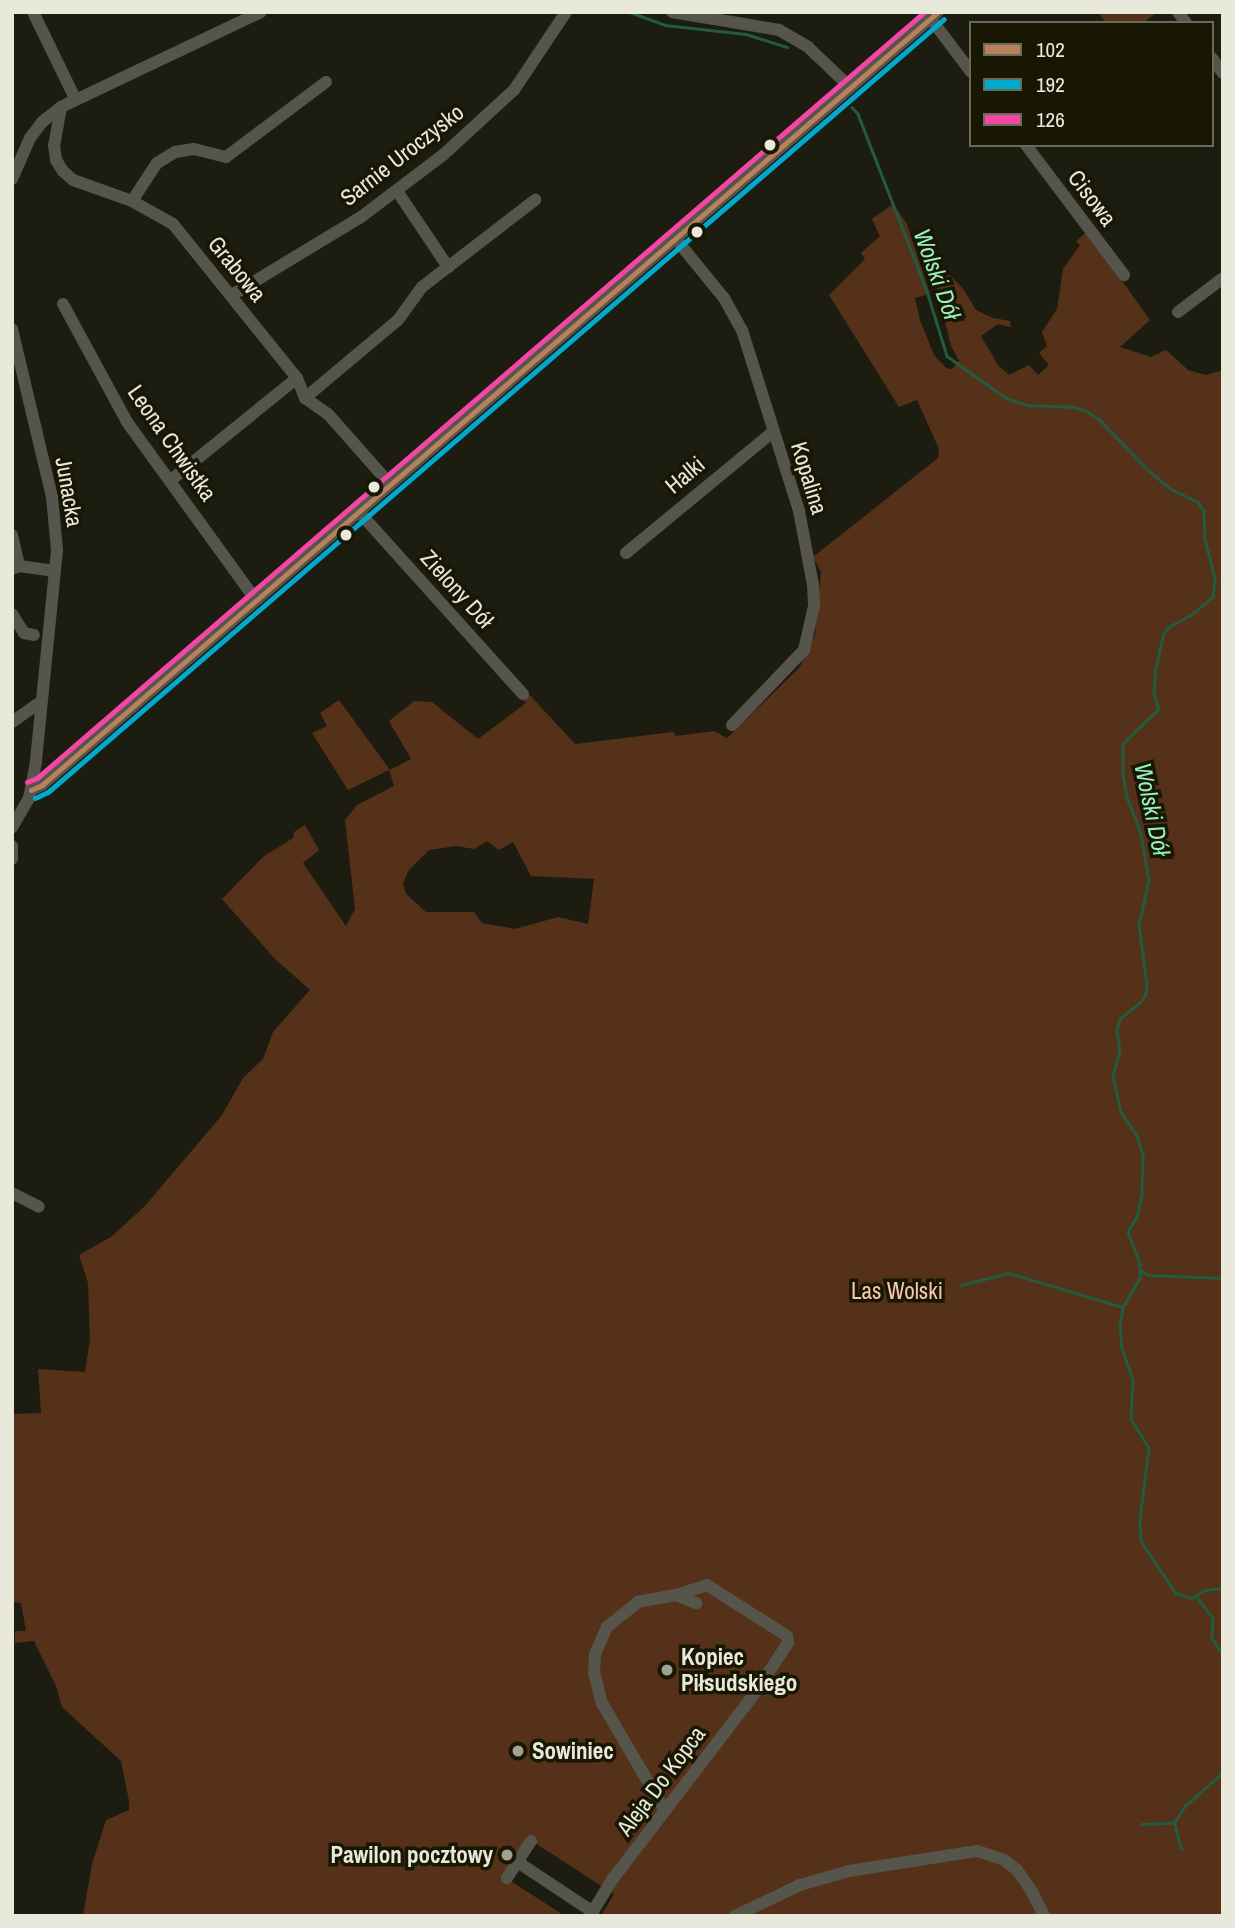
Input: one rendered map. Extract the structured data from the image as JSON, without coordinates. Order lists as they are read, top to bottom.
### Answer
{
  "streets": {
    "street": [
      "Sarnie Uroczysko",
      "Cisowa",
      "Grabowa",
      "Leona Chwistka",
      "Halki",
      "Kopalina",
      "Junacka",
      "Zielony Dół",
      "Aleja Do Kopca"
    ]
  },
  "crossings": [
    ["Sarnie Uroczysko", "Grabowa"],
    ["Halki", "Kopalina"]
  ],
  "water": ["Wolski Dół"],
  "parks": ["Las Wolski"],
  "places": ["Kopiec Piłsudskiego", "Sowiniec", "Pawilon pocztowy"],
  "lines": ["transit line 102", "transit line 126", "transit line 192"],
  "legend": ["102", "192", "126"]
}
